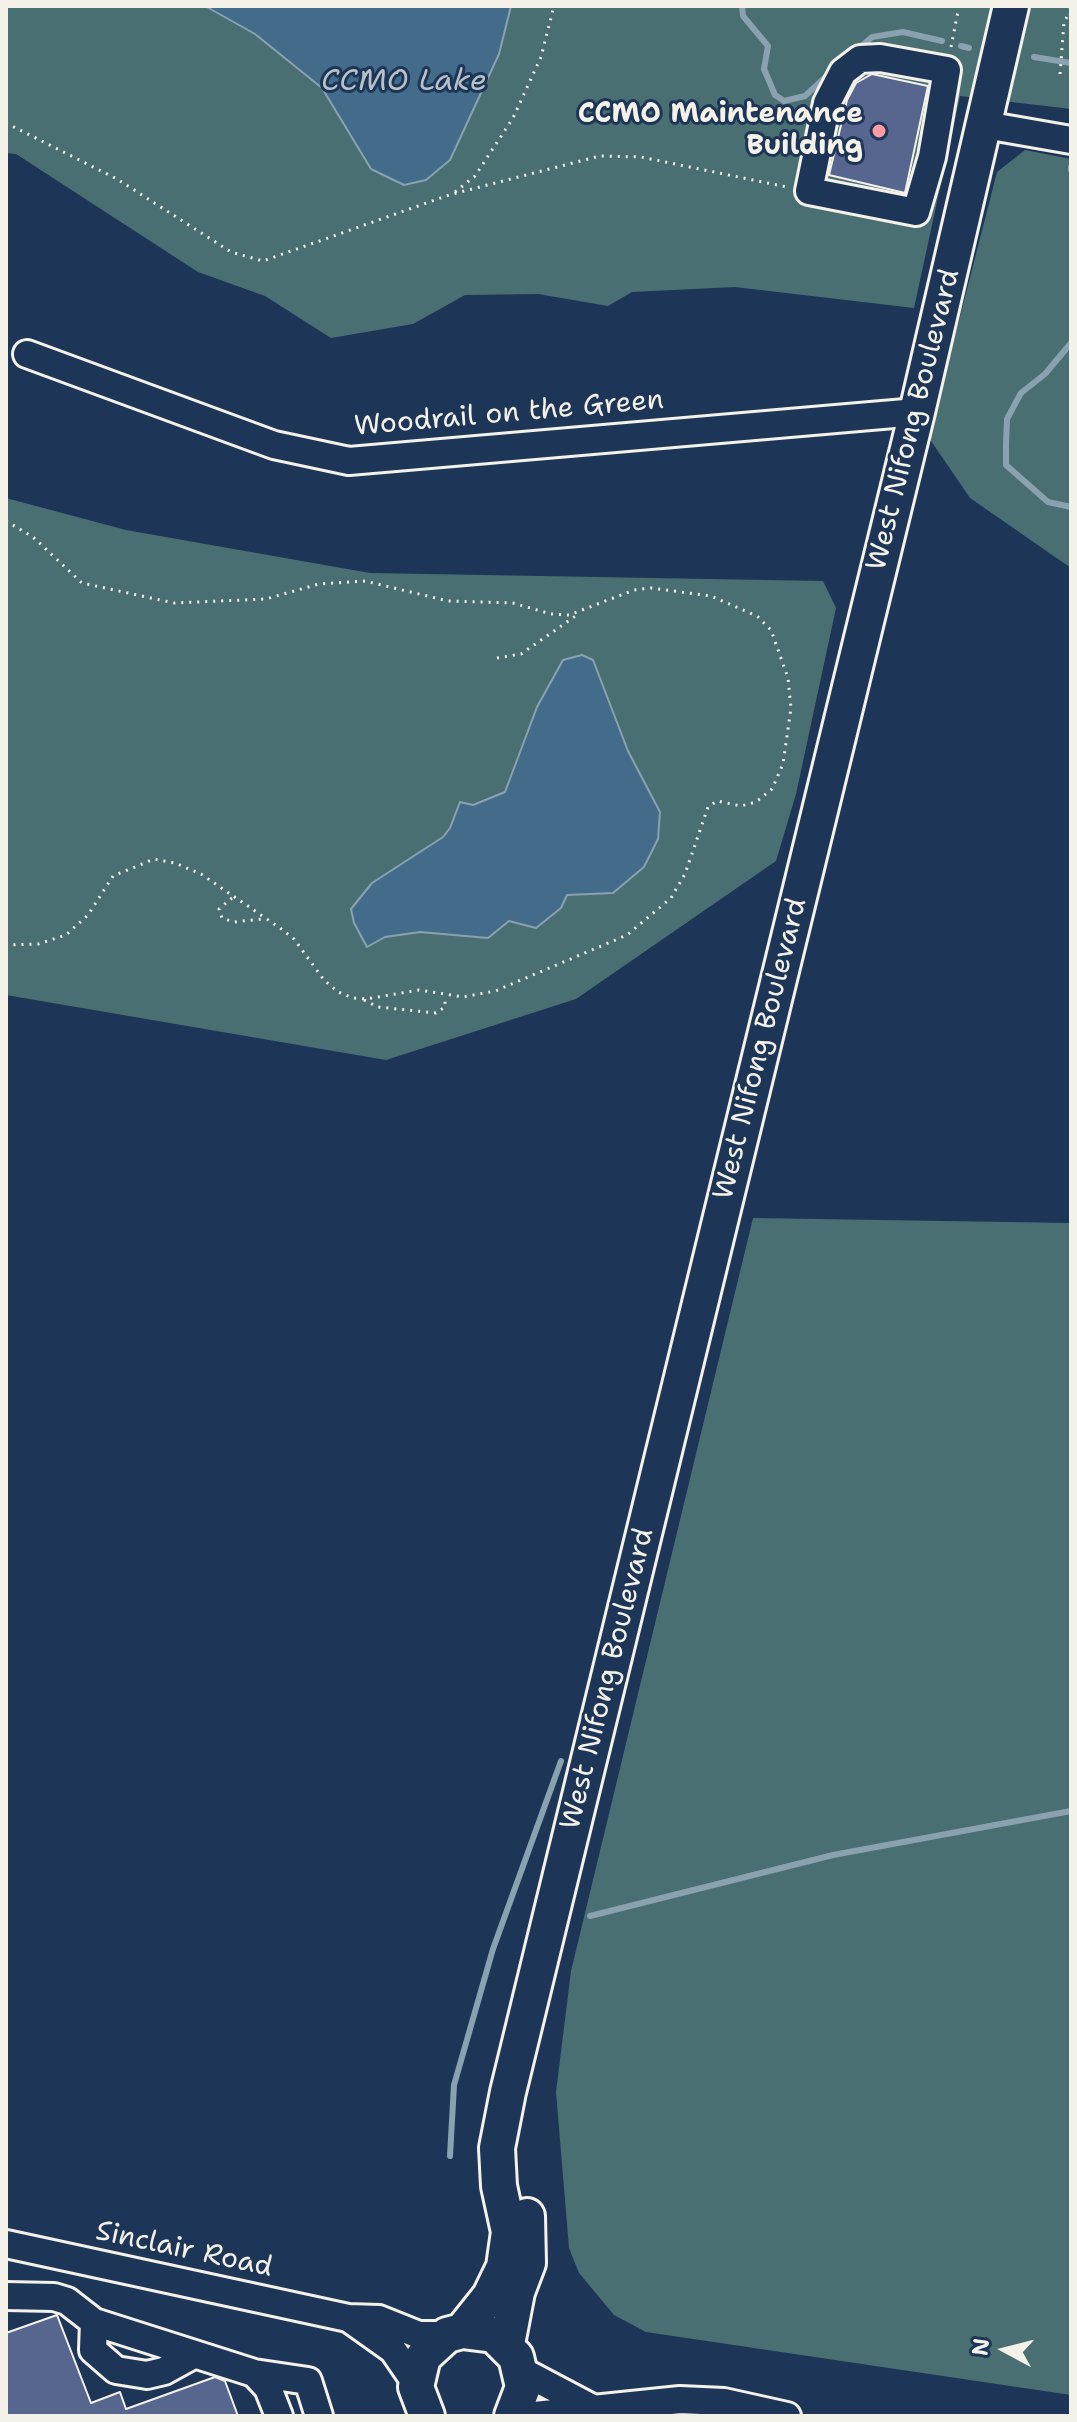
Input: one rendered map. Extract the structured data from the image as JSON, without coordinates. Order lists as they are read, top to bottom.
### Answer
{
  "streets": {
    "main road": ["West Nifong Boulevard"],
    "street": ["Woodrail on the Green", "Sinclair Road"]
  },
  "crossings": [
    ["Woodrail on the Green", "West Nifong Boulevard"],
    ["West Nifong Boulevard", "Sinclair Road"]
  ],
  "water": ["CCMO Lake"],
  "places": ["CCMO Maintenance Building"],
  "north": "left"
}
